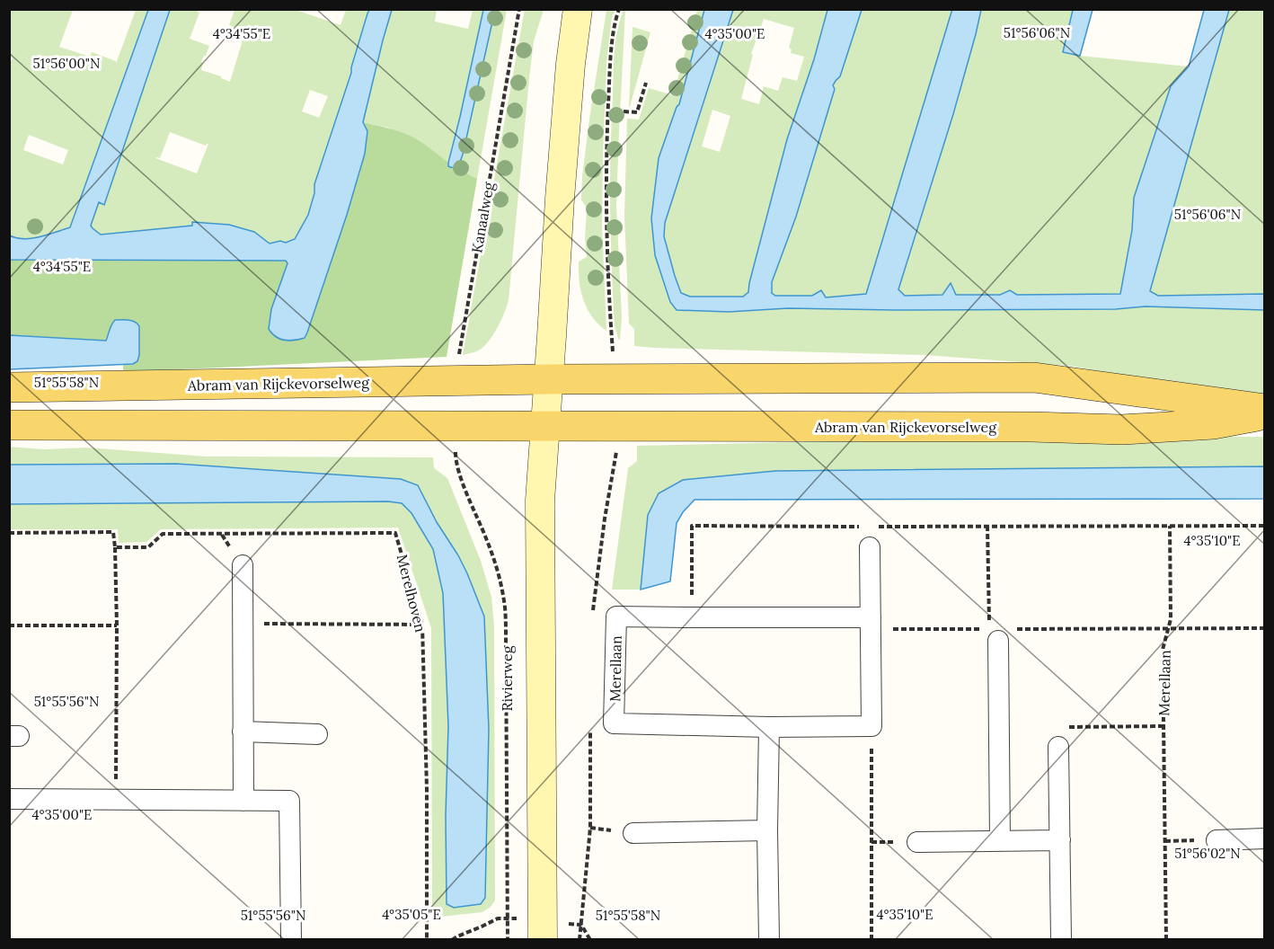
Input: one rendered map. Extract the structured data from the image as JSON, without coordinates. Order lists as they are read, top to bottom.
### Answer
{
  "streets": {
    "main road": ["Abram van Rijckevorselweg"],
    "street": ["Merellaan"],
    "path": ["Kanaalweg", "Merelhoven", "Rivierweg"]
  },
  "crossings": [
    ["Kanaalweg", "Abram van Rijckevorselweg"],
    ["Abram van Rijckevorselweg", "Rivierweg"]
  ],
  "coordinates": [
    "51°56'06\"N",
    "4°35'00\"E",
    "4°34'55\"E",
    "51°56'00\"N",
    "51°55'58\"N",
    "4°35'10\"E",
    "51°55'56\"N",
    "51°56'02\"N",
    "4°35'05\"E"
  ]
}
